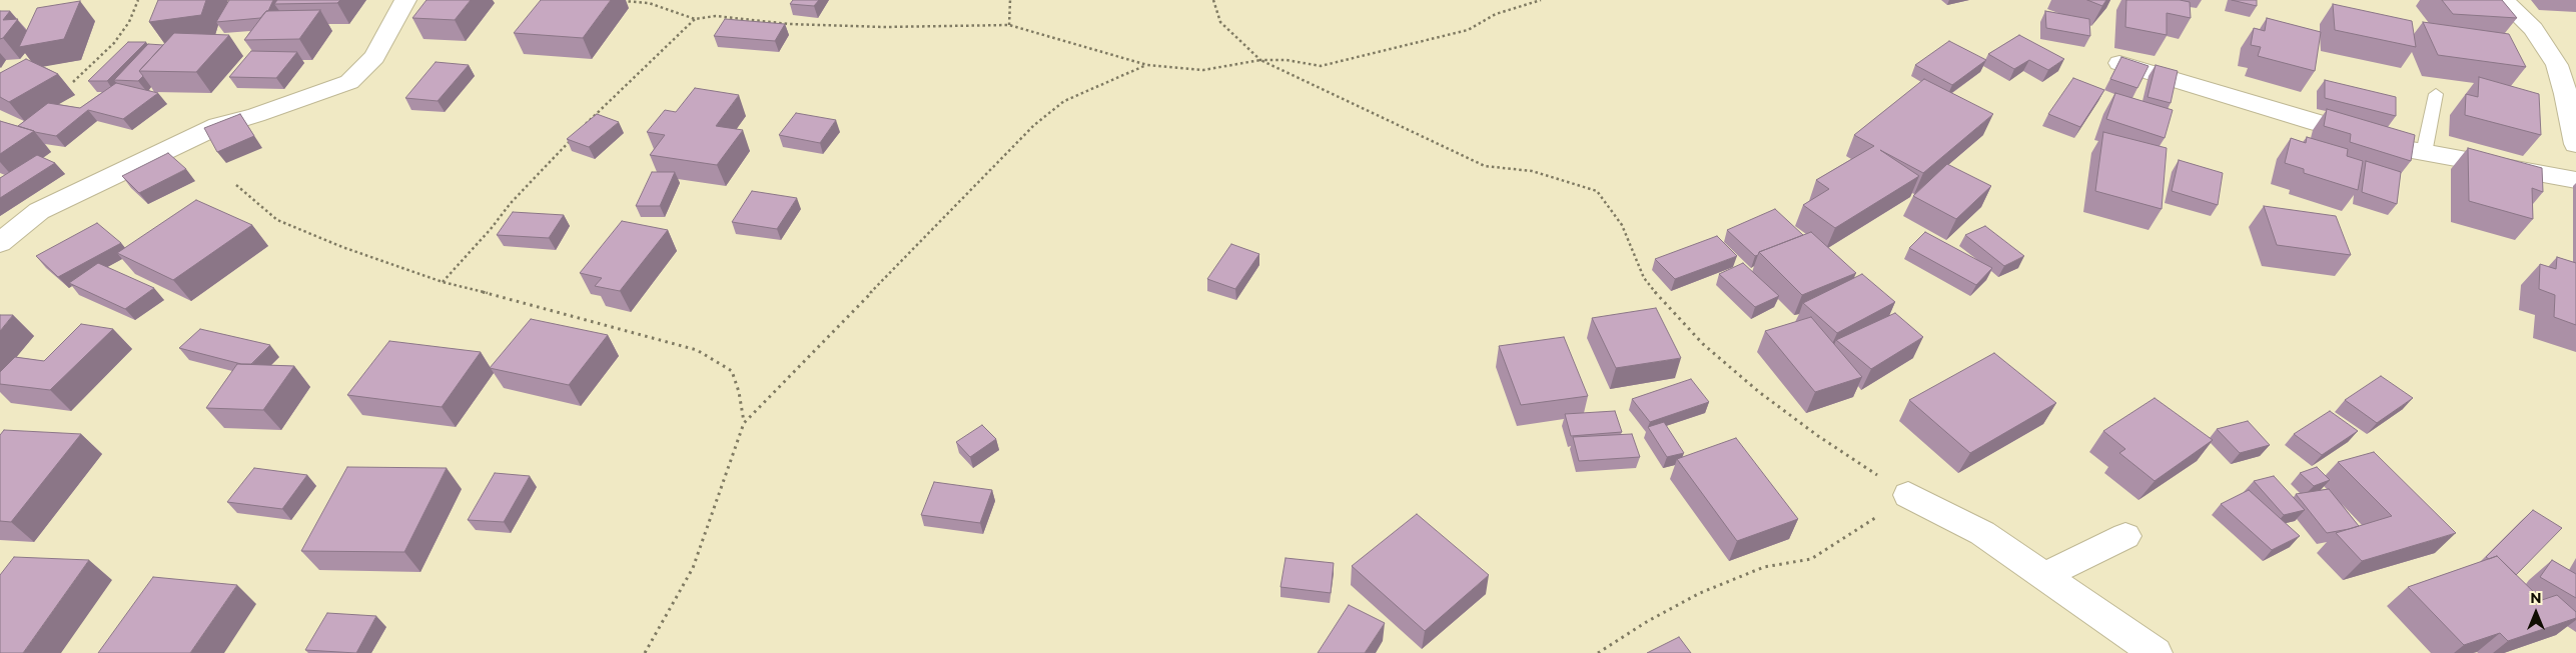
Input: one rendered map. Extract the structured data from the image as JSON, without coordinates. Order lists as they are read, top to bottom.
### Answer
{
  "north": "top"
}
